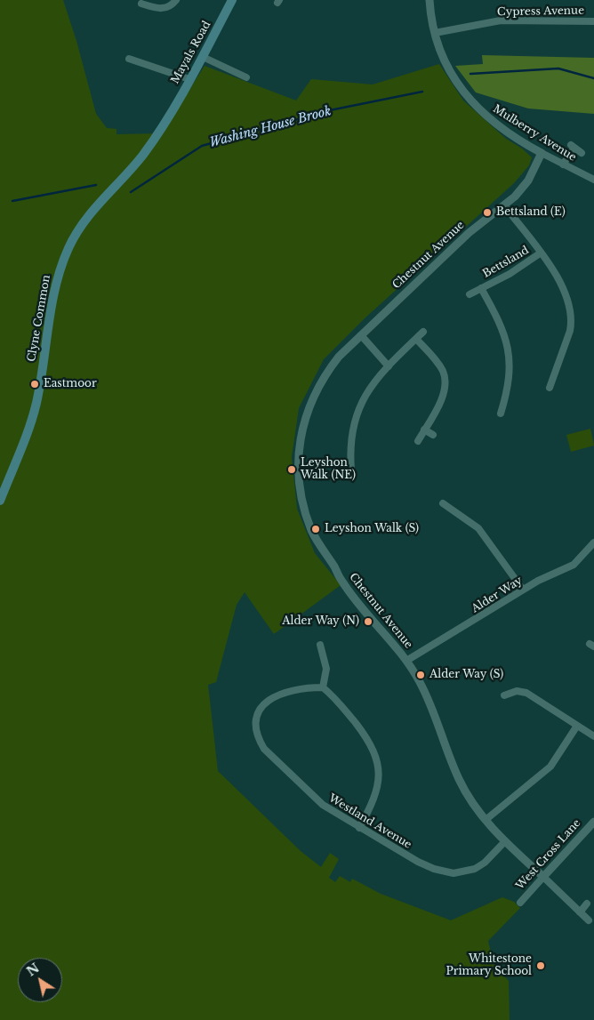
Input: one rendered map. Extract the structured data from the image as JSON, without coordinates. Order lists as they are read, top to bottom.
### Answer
{
  "streets": {
    "main road": ["Mayals Road", "Clyne Common"],
    "street": [
      "Cypress Avenue",
      "Mulberry Avenue",
      "Chestnut Avenue",
      "Bettsland",
      "Alder Way",
      "Westland Avenue",
      "West Cross Lane"
    ]
  },
  "crossings": [
    ["Cypress Avenue", "Mulberry Avenue"],
    ["Mayals Road", "Clyne Common"],
    ["Mulberry Avenue", "Chestnut Avenue"],
    ["Chestnut Avenue", "Alder Way"],
    ["Chestnut Avenue", "Westland Avenue"],
    ["Chestnut Avenue", "West Cross Lane"]
  ],
  "water": ["Washing House Brook"],
  "places": [
    "Bettsland (E)",
    "Eastmoor",
    "Leyshon Walk (NE)",
    "Leyshon Walk (S)",
    "Alder Way (N)",
    "Alder Way (S)",
    "Whitestone Primary School"
  ],
  "north": "top left"
}
